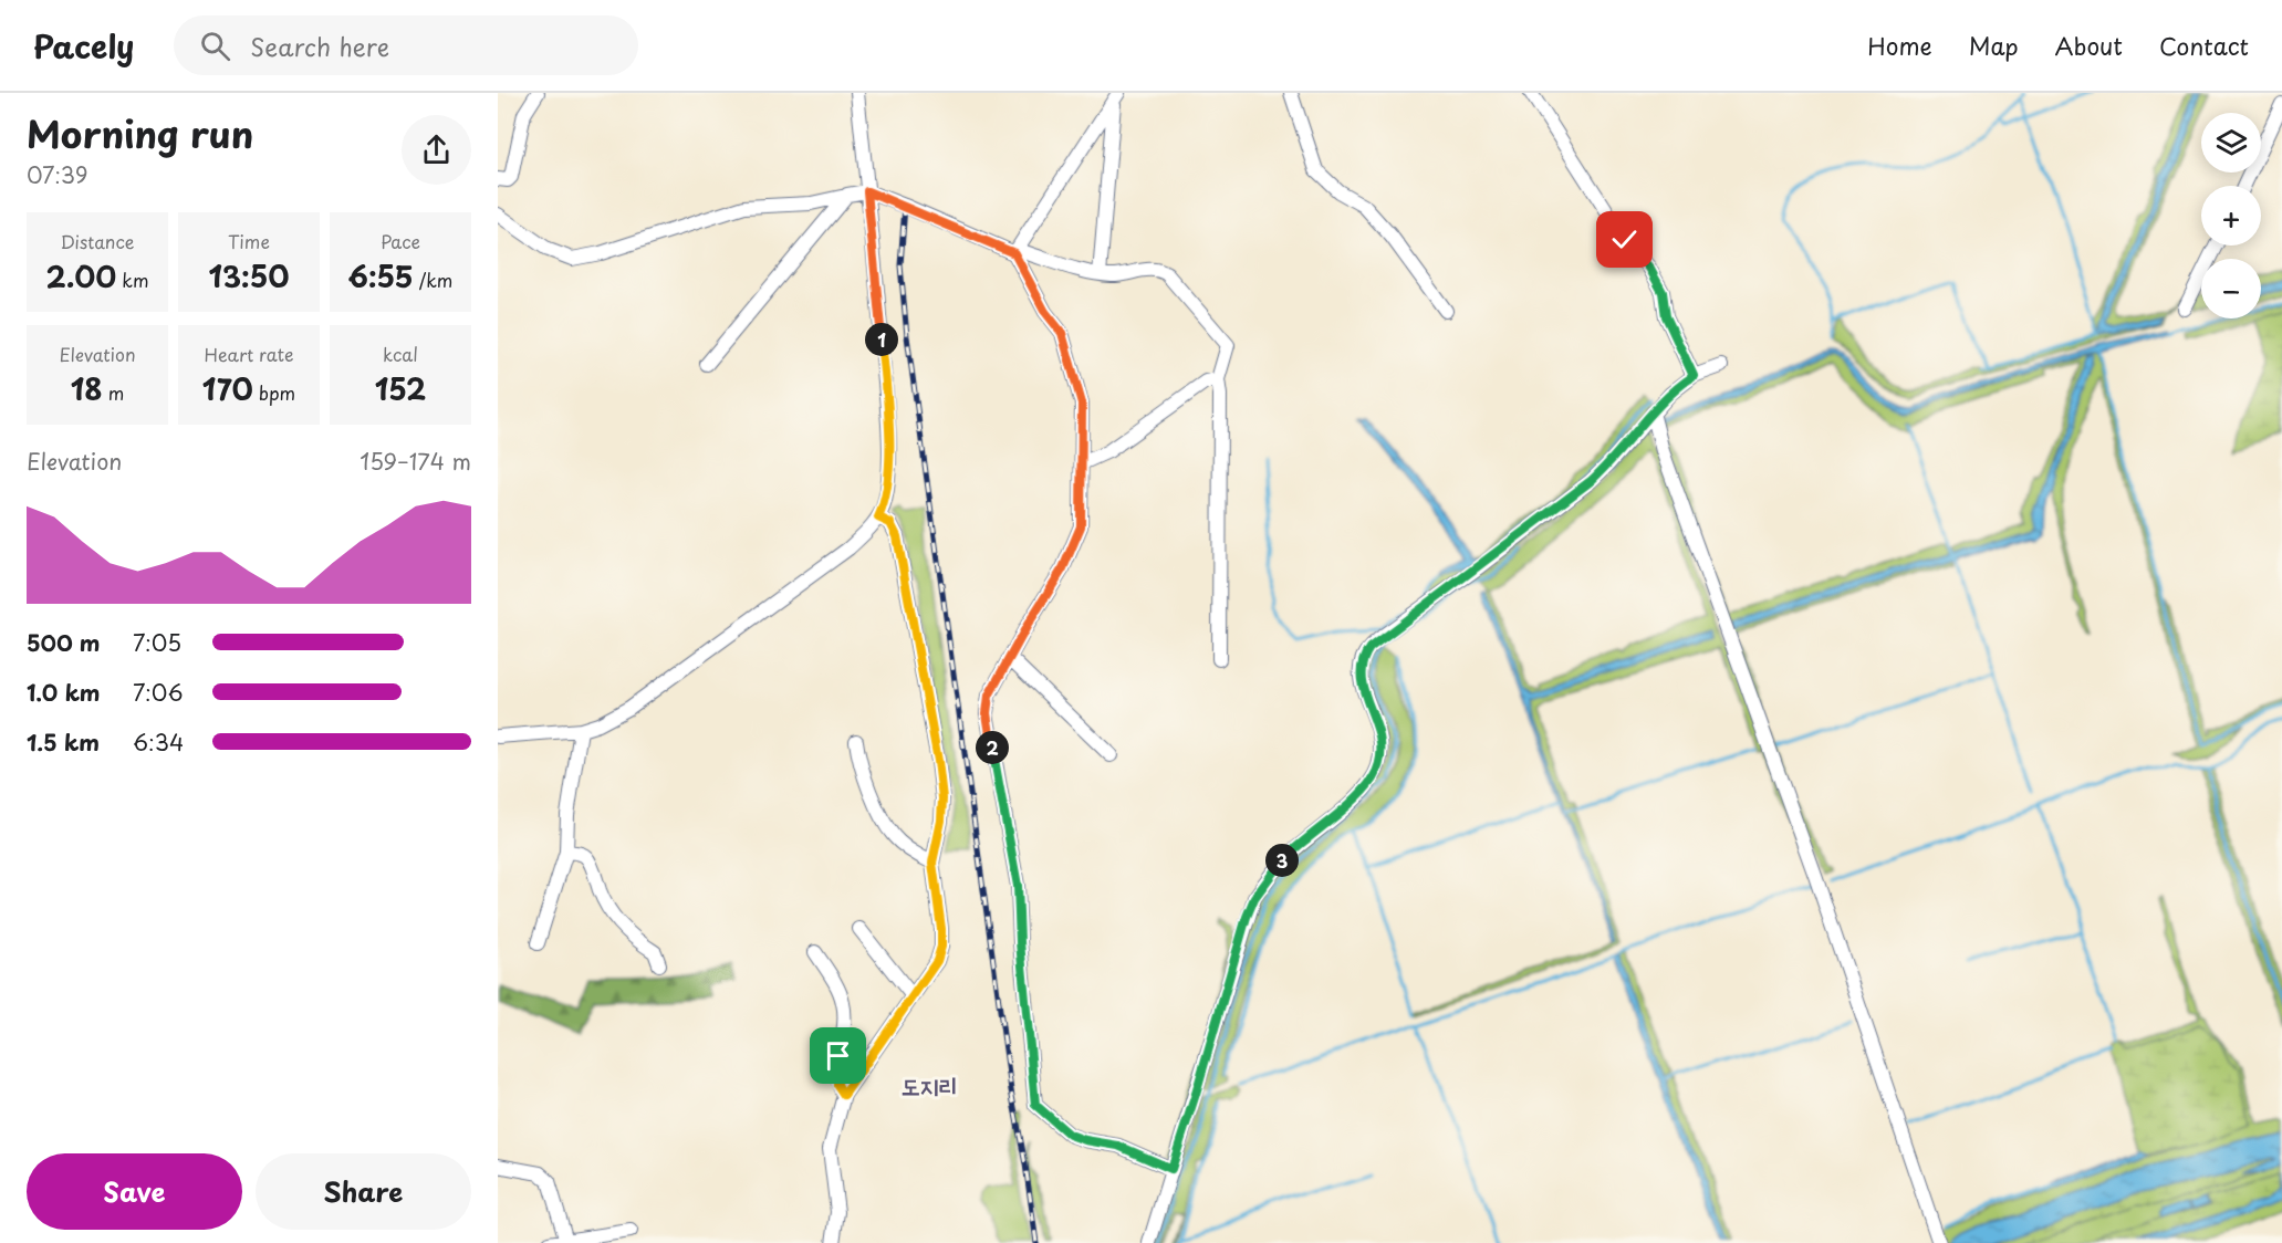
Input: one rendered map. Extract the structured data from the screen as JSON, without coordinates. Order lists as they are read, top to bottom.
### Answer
{
  "districts": ["도지리"],
  "page": {
    "header": "Pacely",
    "search": "Search here",
    "nav": [
      "Home",
      "Map",
      "About",
      "Contact"
    ],
    "heading": ["Morning run", "07:39"],
    "map_buttons": ["+", "−"],
    "stats": [
      ["Distance", "2.00 km"],
      ["Time", "13:50"],
      ["Pace", "6:55 /km"],
      ["Elevation", "18 m"],
      ["Heart rate", "170 bpm"],
      ["kcal", "152"]
    ],
    "pins": ["1", "2", "3"],
    "chart": ["Elevation", "159–174 m"],
    "list": [
      {
        "name": "500 m",
        "note": "7:05"
      },
      {
        "name": "1.0 km",
        "note": "7:06"
      },
      {
        "name": "1.5 km",
        "note": "6:34"
      }
    ],
    "buttons": ["Save", "Share"]
  }
}
